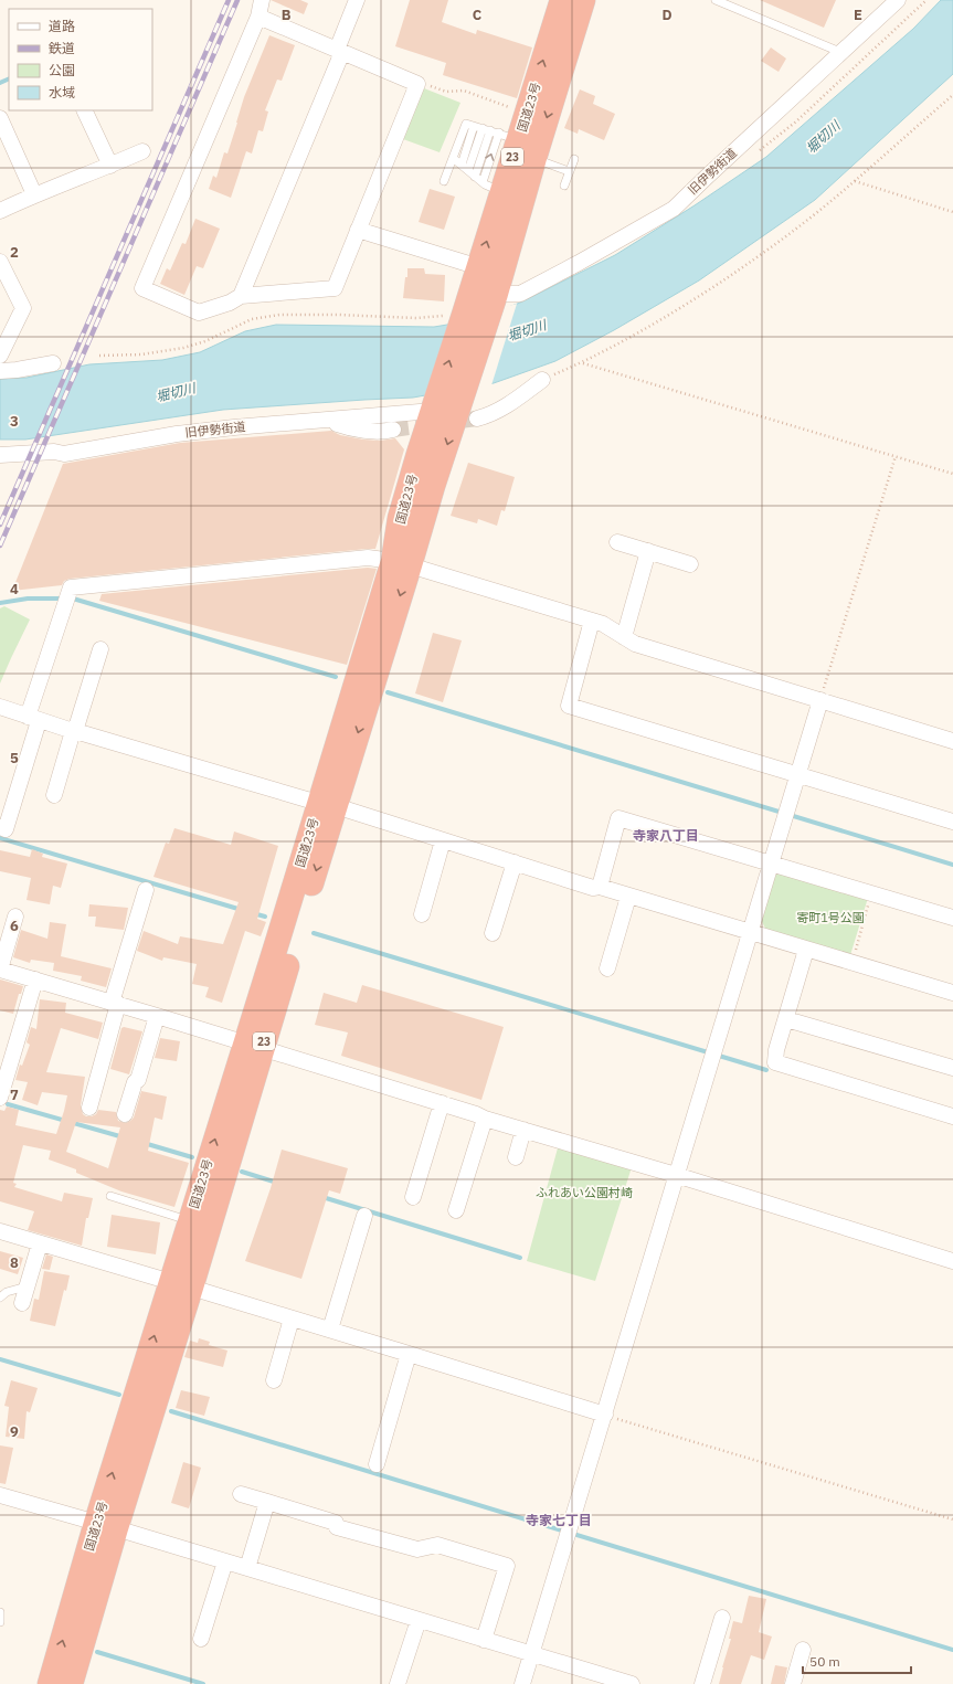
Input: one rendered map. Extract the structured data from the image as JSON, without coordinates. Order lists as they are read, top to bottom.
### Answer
{
  "streets": {
    "highway": ["国道23号", "23"],
    "street": ["旧伊勢街道"]
  },
  "crossings": [
    ["国道23号", "旧伊勢街道"]
  ],
  "districts": ["寺家八丁目", "寺家七丁目"],
  "water": ["堀切川"],
  "parks": ["寄町1号公園", "ふれあい公園村崎"],
  "legend": [
    "道路",
    "鉄道",
    "公園",
    "水域"
  ],
  "scale_bar": "50 m",
  "grid": {
    "columns": [
      "B",
      "C",
      "D",
      "E"
    ],
    "rows": [
      "2",
      "3",
      "4",
      "5",
      "6",
      "7",
      "8",
      "9"
    ]
  }
}
